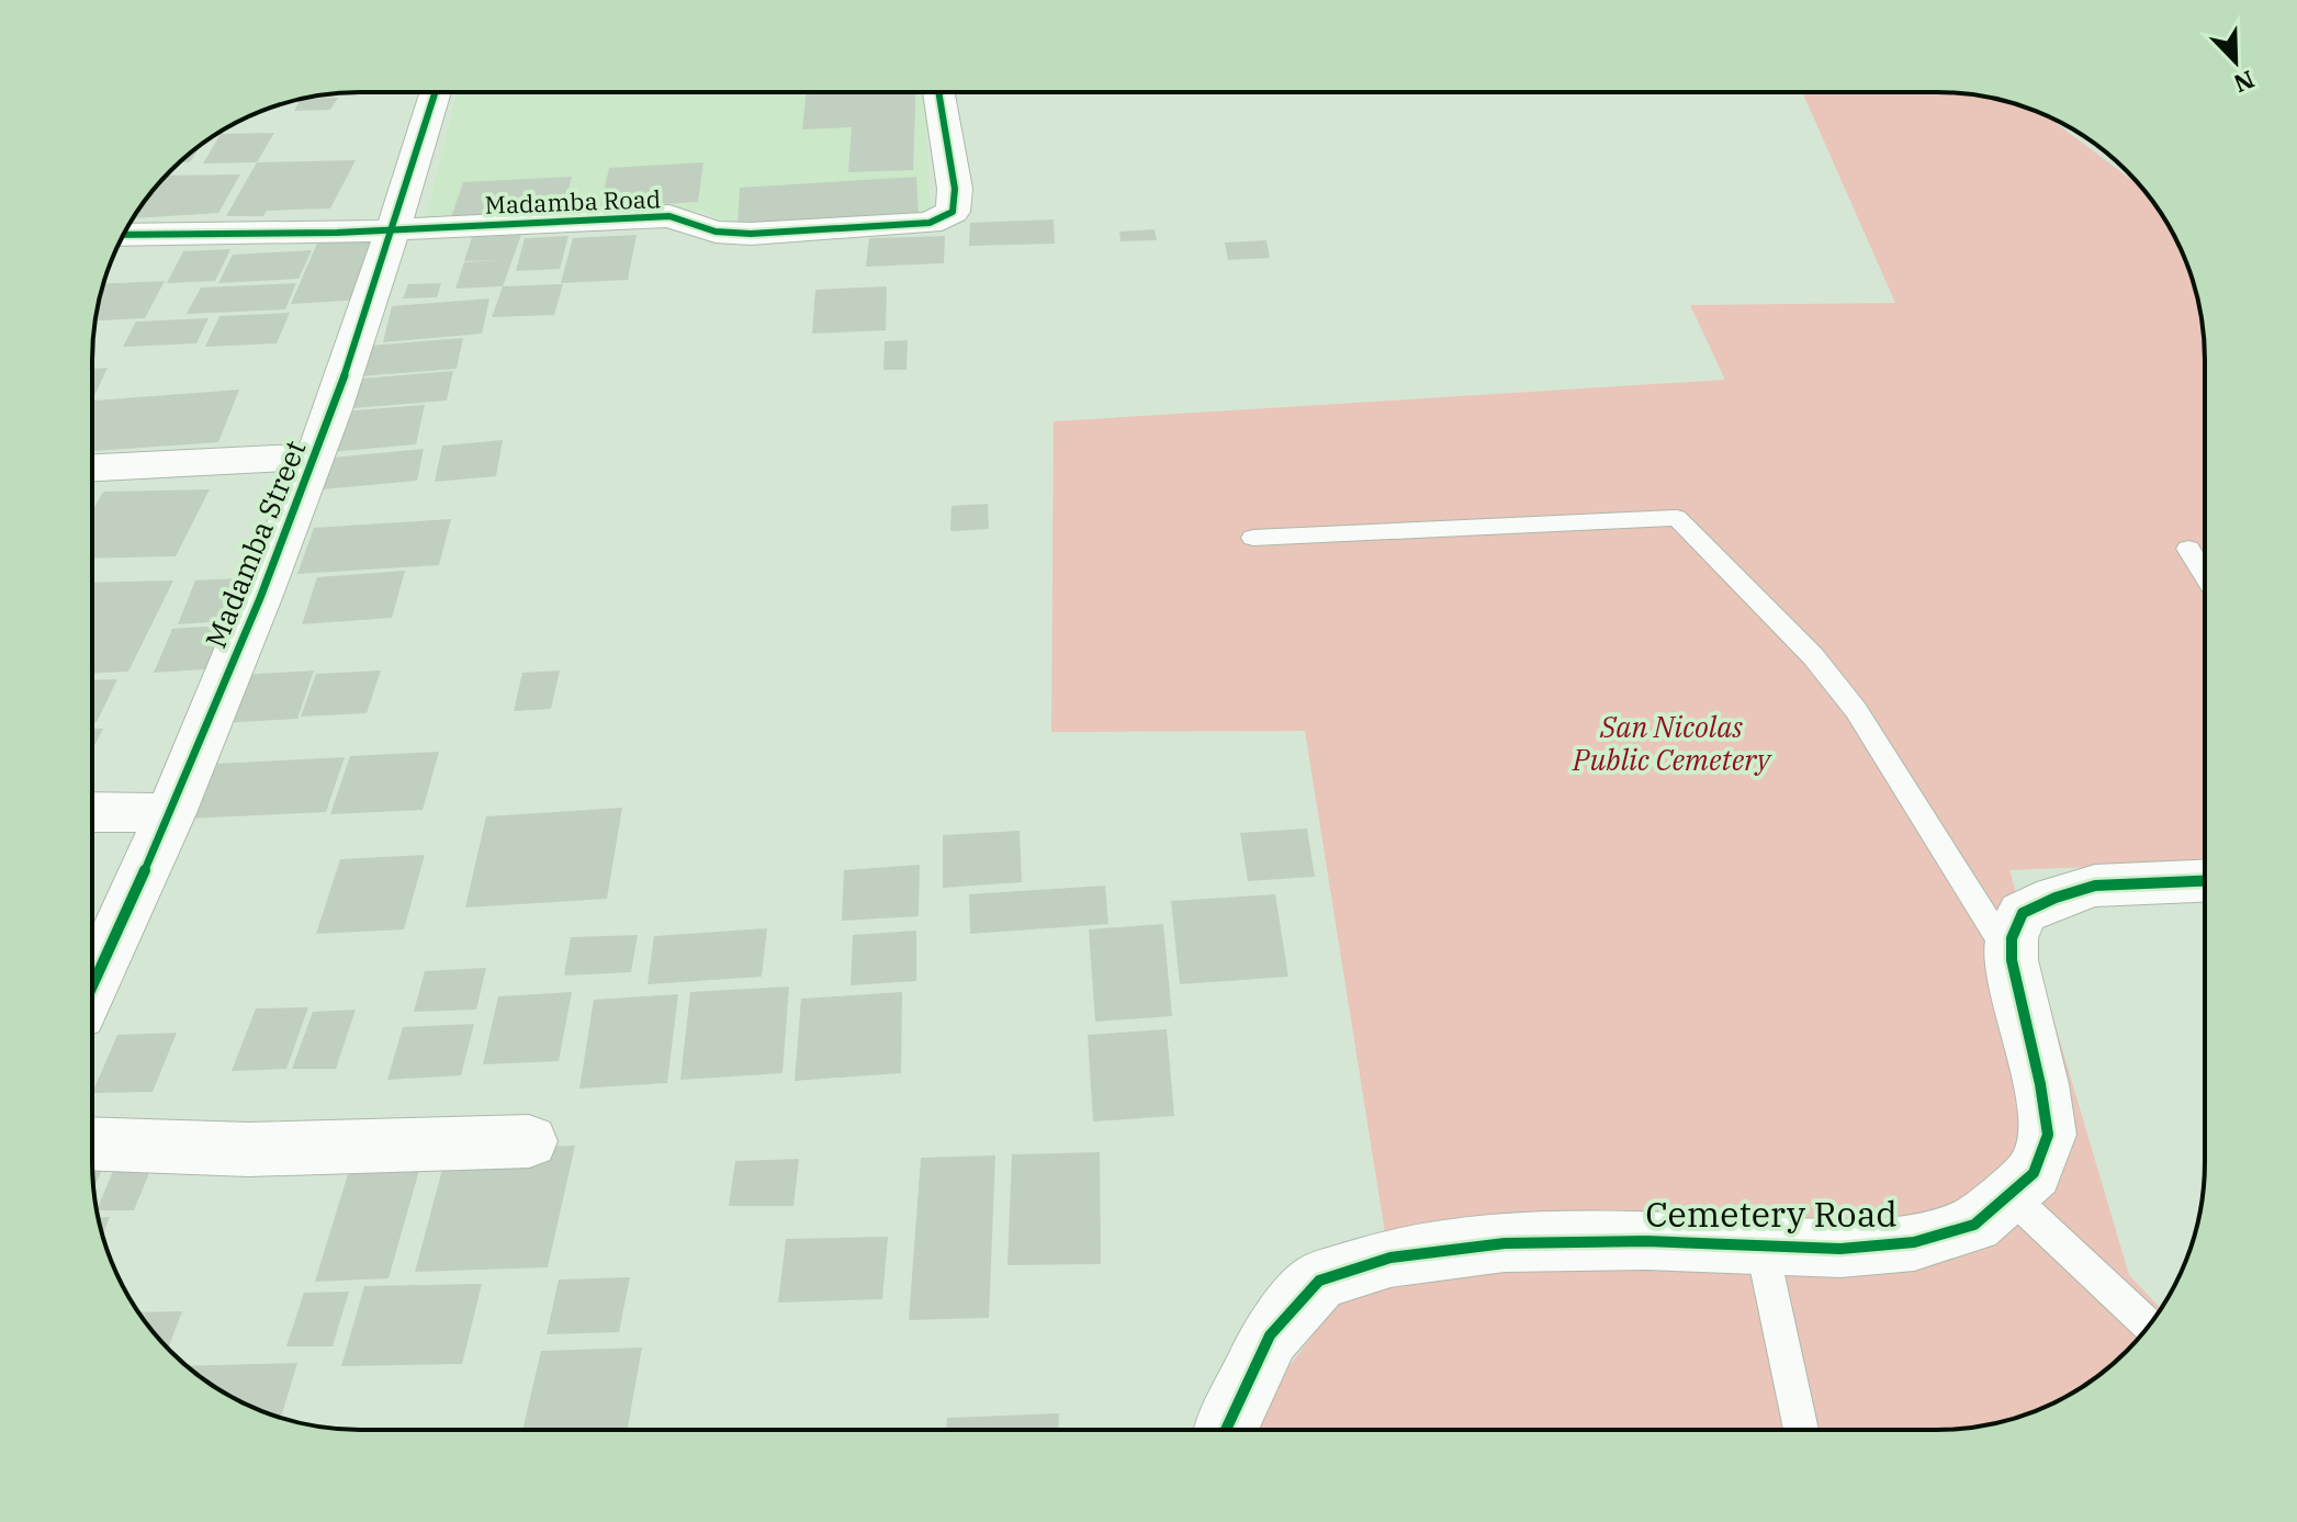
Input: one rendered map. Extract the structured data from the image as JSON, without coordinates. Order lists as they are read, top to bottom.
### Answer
{
  "streets": {
    "street": ["Madamba Road", "Madamba Street", "Cemetery Road"]
  },
  "crossings": [
    ["Madamba Road", "Madamba Street"]
  ],
  "parks": ["San Nicolas Public Cemetery"],
  "north": "bottom right"
}
